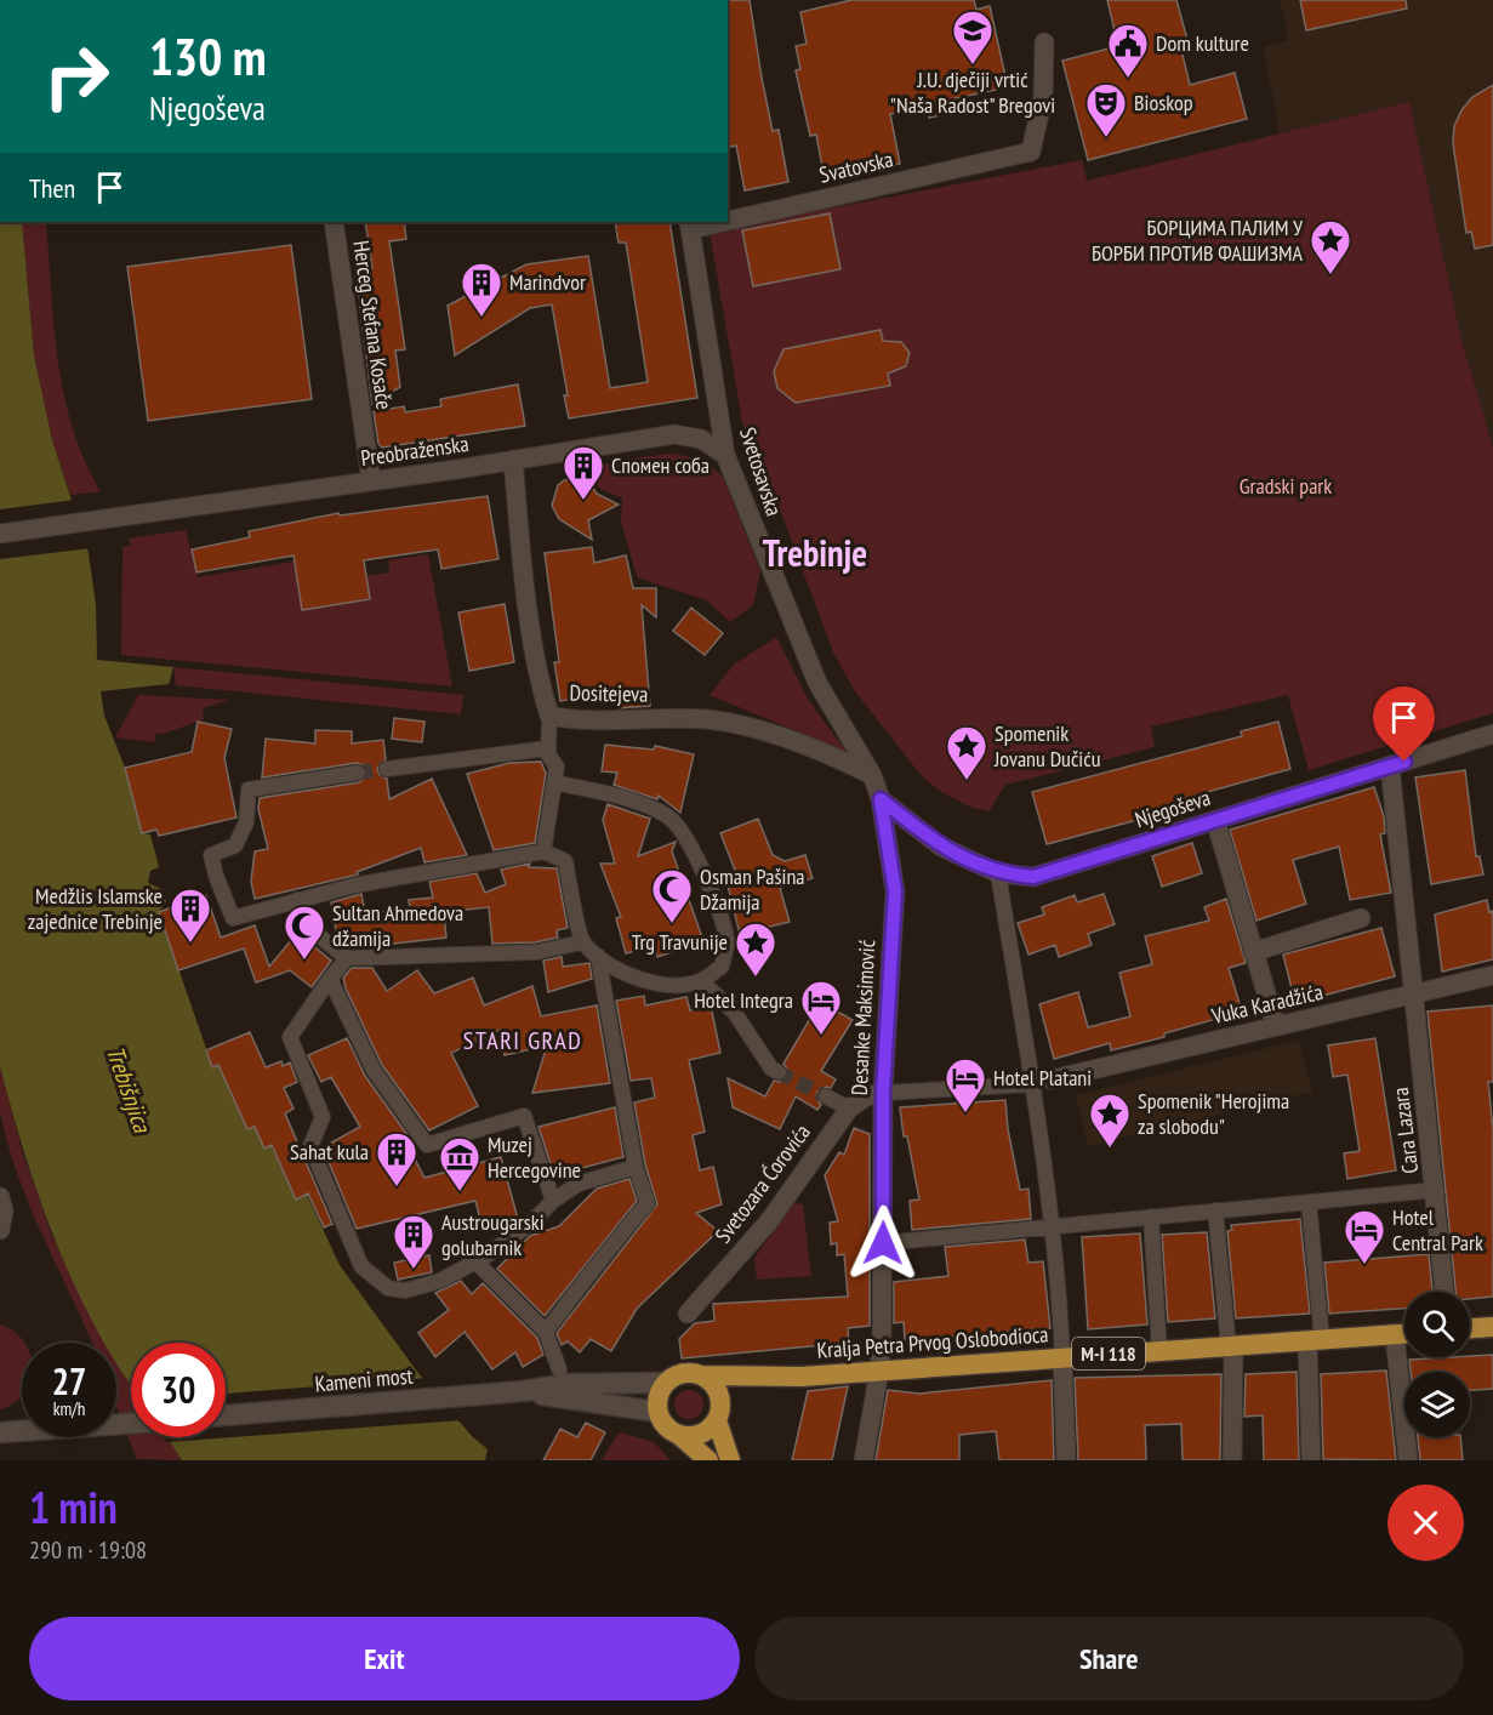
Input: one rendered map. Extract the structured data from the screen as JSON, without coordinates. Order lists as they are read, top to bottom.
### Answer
{
  "streets": {
    "main road": ["Kralja Petra Prvog Oslobodioca", "M-I 118"],
    "street": [
      "Svatovska",
      "Herceg Stefana Kosače",
      "Preobraženska",
      "Svetosavska",
      "Dositejeva",
      "Njegoševa",
      "Vuka Karadžića",
      "Desanke Maksimović",
      "Cara Lazara",
      "Svetozara Ćorovića",
      "Kameni most"
    ]
  },
  "crossings": [
    ["Herceg Stefana Kosače", "Preobraženska"],
    ["Preobraženska", "Svetosavska"],
    ["Preobraženska", "Dositejeva"],
    ["Svetosavska", "Dositejeva"],
    ["Svetosavska", "Njegoševa"],
    ["Svetosavska", "Desanke Maksimović"],
    ["Njegoševa", "Desanke Maksimović"],
    ["Njegoševa", "Cara Lazara"],
    ["Vuka Karadžića", "Cara Lazara"],
    ["Desanke Maksimović", "Svetozara Ćorovića"],
    ["Desanke Maksimović", "Kralja Petra Prvog Oslobodioca"],
    ["Kralja Petra Prvog Oslobodioca", "M-I 118"]
  ],
  "districts": ["Trebinje", "STARI GRAD"],
  "water": ["Trebišnjica"],
  "parks": ["Gradski park"],
  "places": {
    "school or university": ["J.U. dječiji vrtić \"Naša Radost\" Bregovi"],
    "public building": ["Dom kulture"],
    "theatre": ["Bioskop"],
    "place": [
      "БОРЦИМА ПАЛИМ У БОРБИ ПРОТИВ ФАШИЗМА",
      "Spomenik Jovanu Dučiću",
      "Trg Travunije",
      "Spomenik \"Herojima za slobodu\""
    ],
    "building": [
      "Marindvor",
      "Спомен соба",
      "Medžlis Islamske zajednice Trebinje",
      "Sahat kula",
      "Austrougarski golubarnik"
    ],
    "mosque": ["Osman Pašina Džamija", "Sultan Ahmedova džamija"],
    "hotel": ["Hotel Integra", "Hotel Platani", "Hotel Central Park"],
    "museum": ["Muzej Hercegovine"]
  },
  "page": {
    "turn": ["130 m", "Njegoševa"],
    "then": "Then",
    "speed": "27 km/h",
    "limit": "30",
    "heading": ["1 min", "290 m · 19:08"],
    "buttons": ["Exit", "Share"]
  }
}
